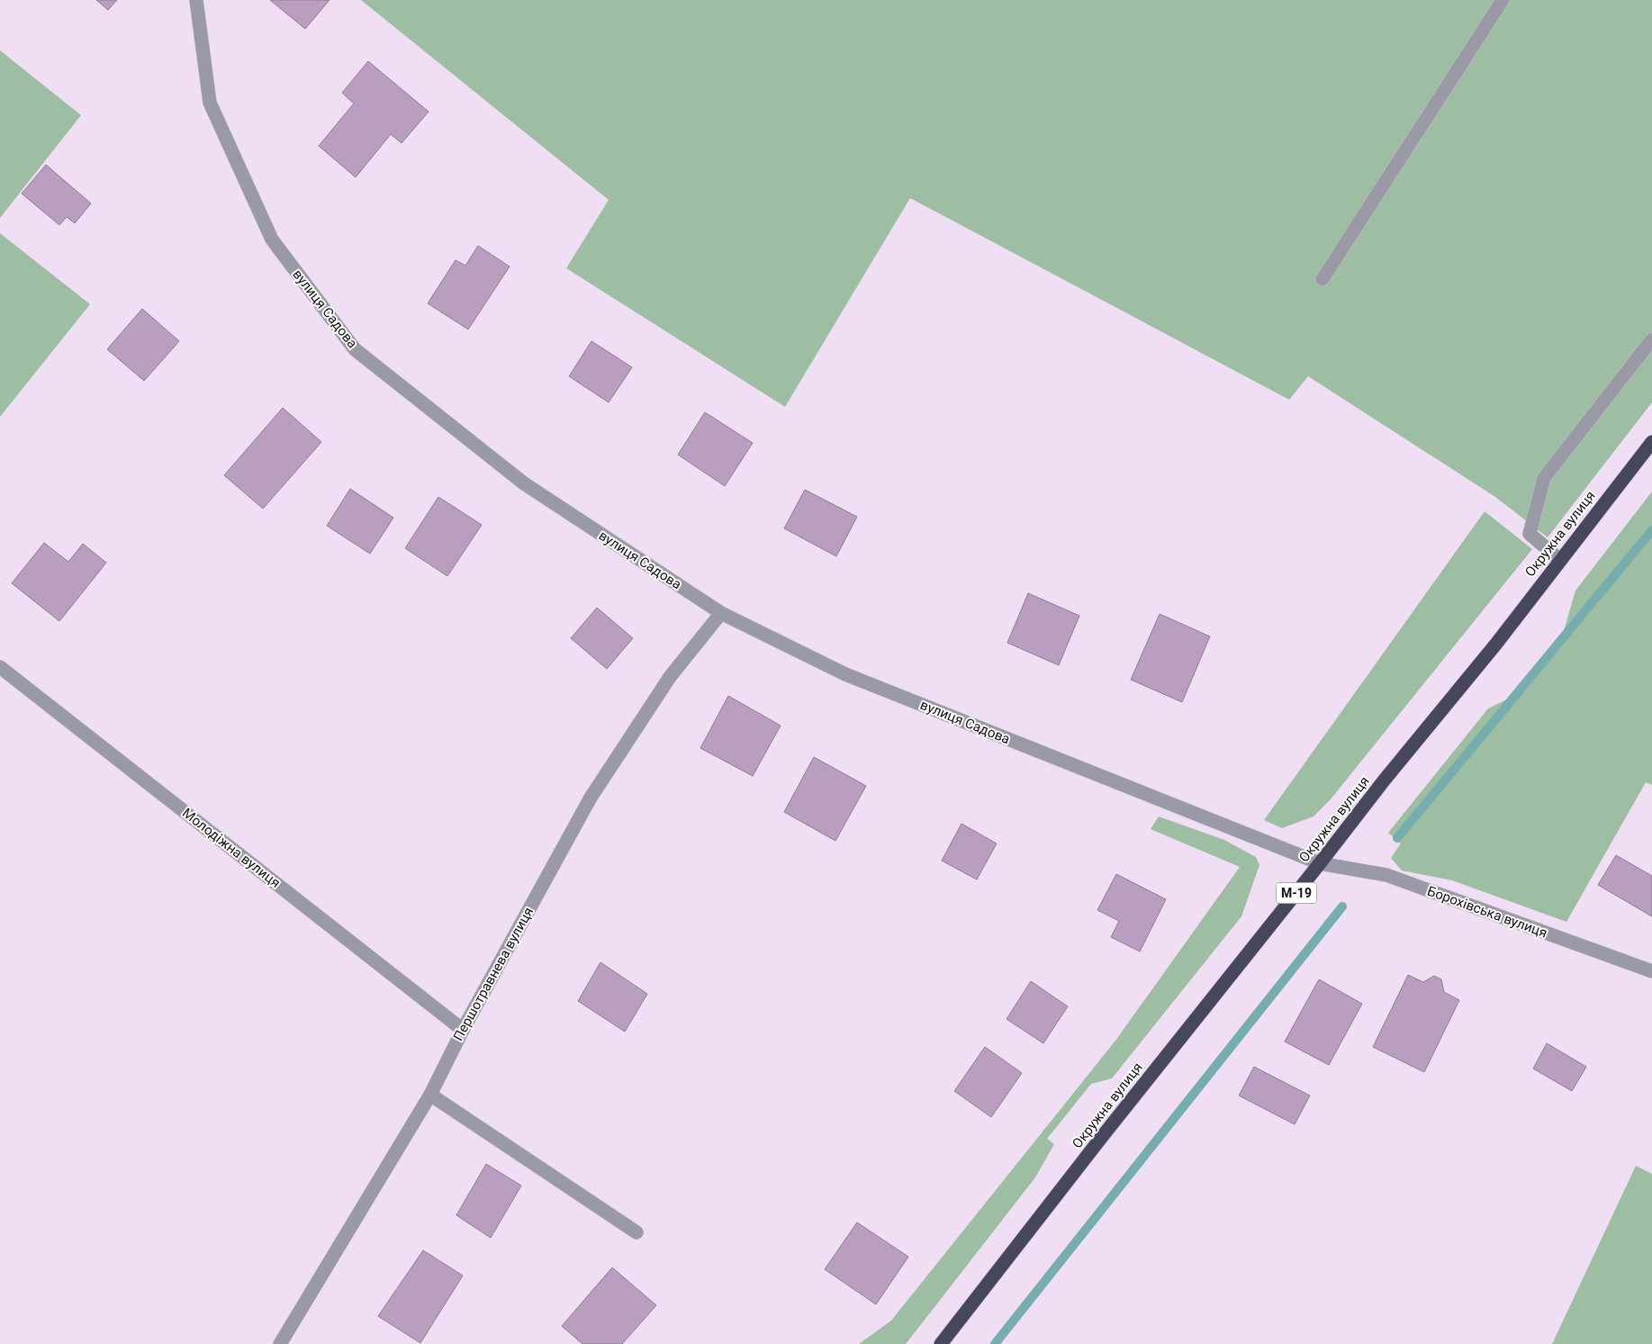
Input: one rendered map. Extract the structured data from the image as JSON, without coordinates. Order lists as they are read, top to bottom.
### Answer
{
  "streets": {
    "highway": ["Окружна вулиця", "М-19"],
    "street": [
      "вулиця Садова",
      "Молодіжна вулиця",
      "Борохівська вулиця",
      "Першотравнева вулиця"
    ]
  },
  "crossings": [
    ["вулиця Садова", "Окружна вулиця"],
    ["вулиця Садова", "Борохівська вулиця"],
    ["вулиця Садова", "Першотравнева вулиця"],
    ["Окружна вулиця", "Борохівська вулиця"],
    ["Молодіжна вулиця", "Першотравнева вулиця"]
  ]
}
